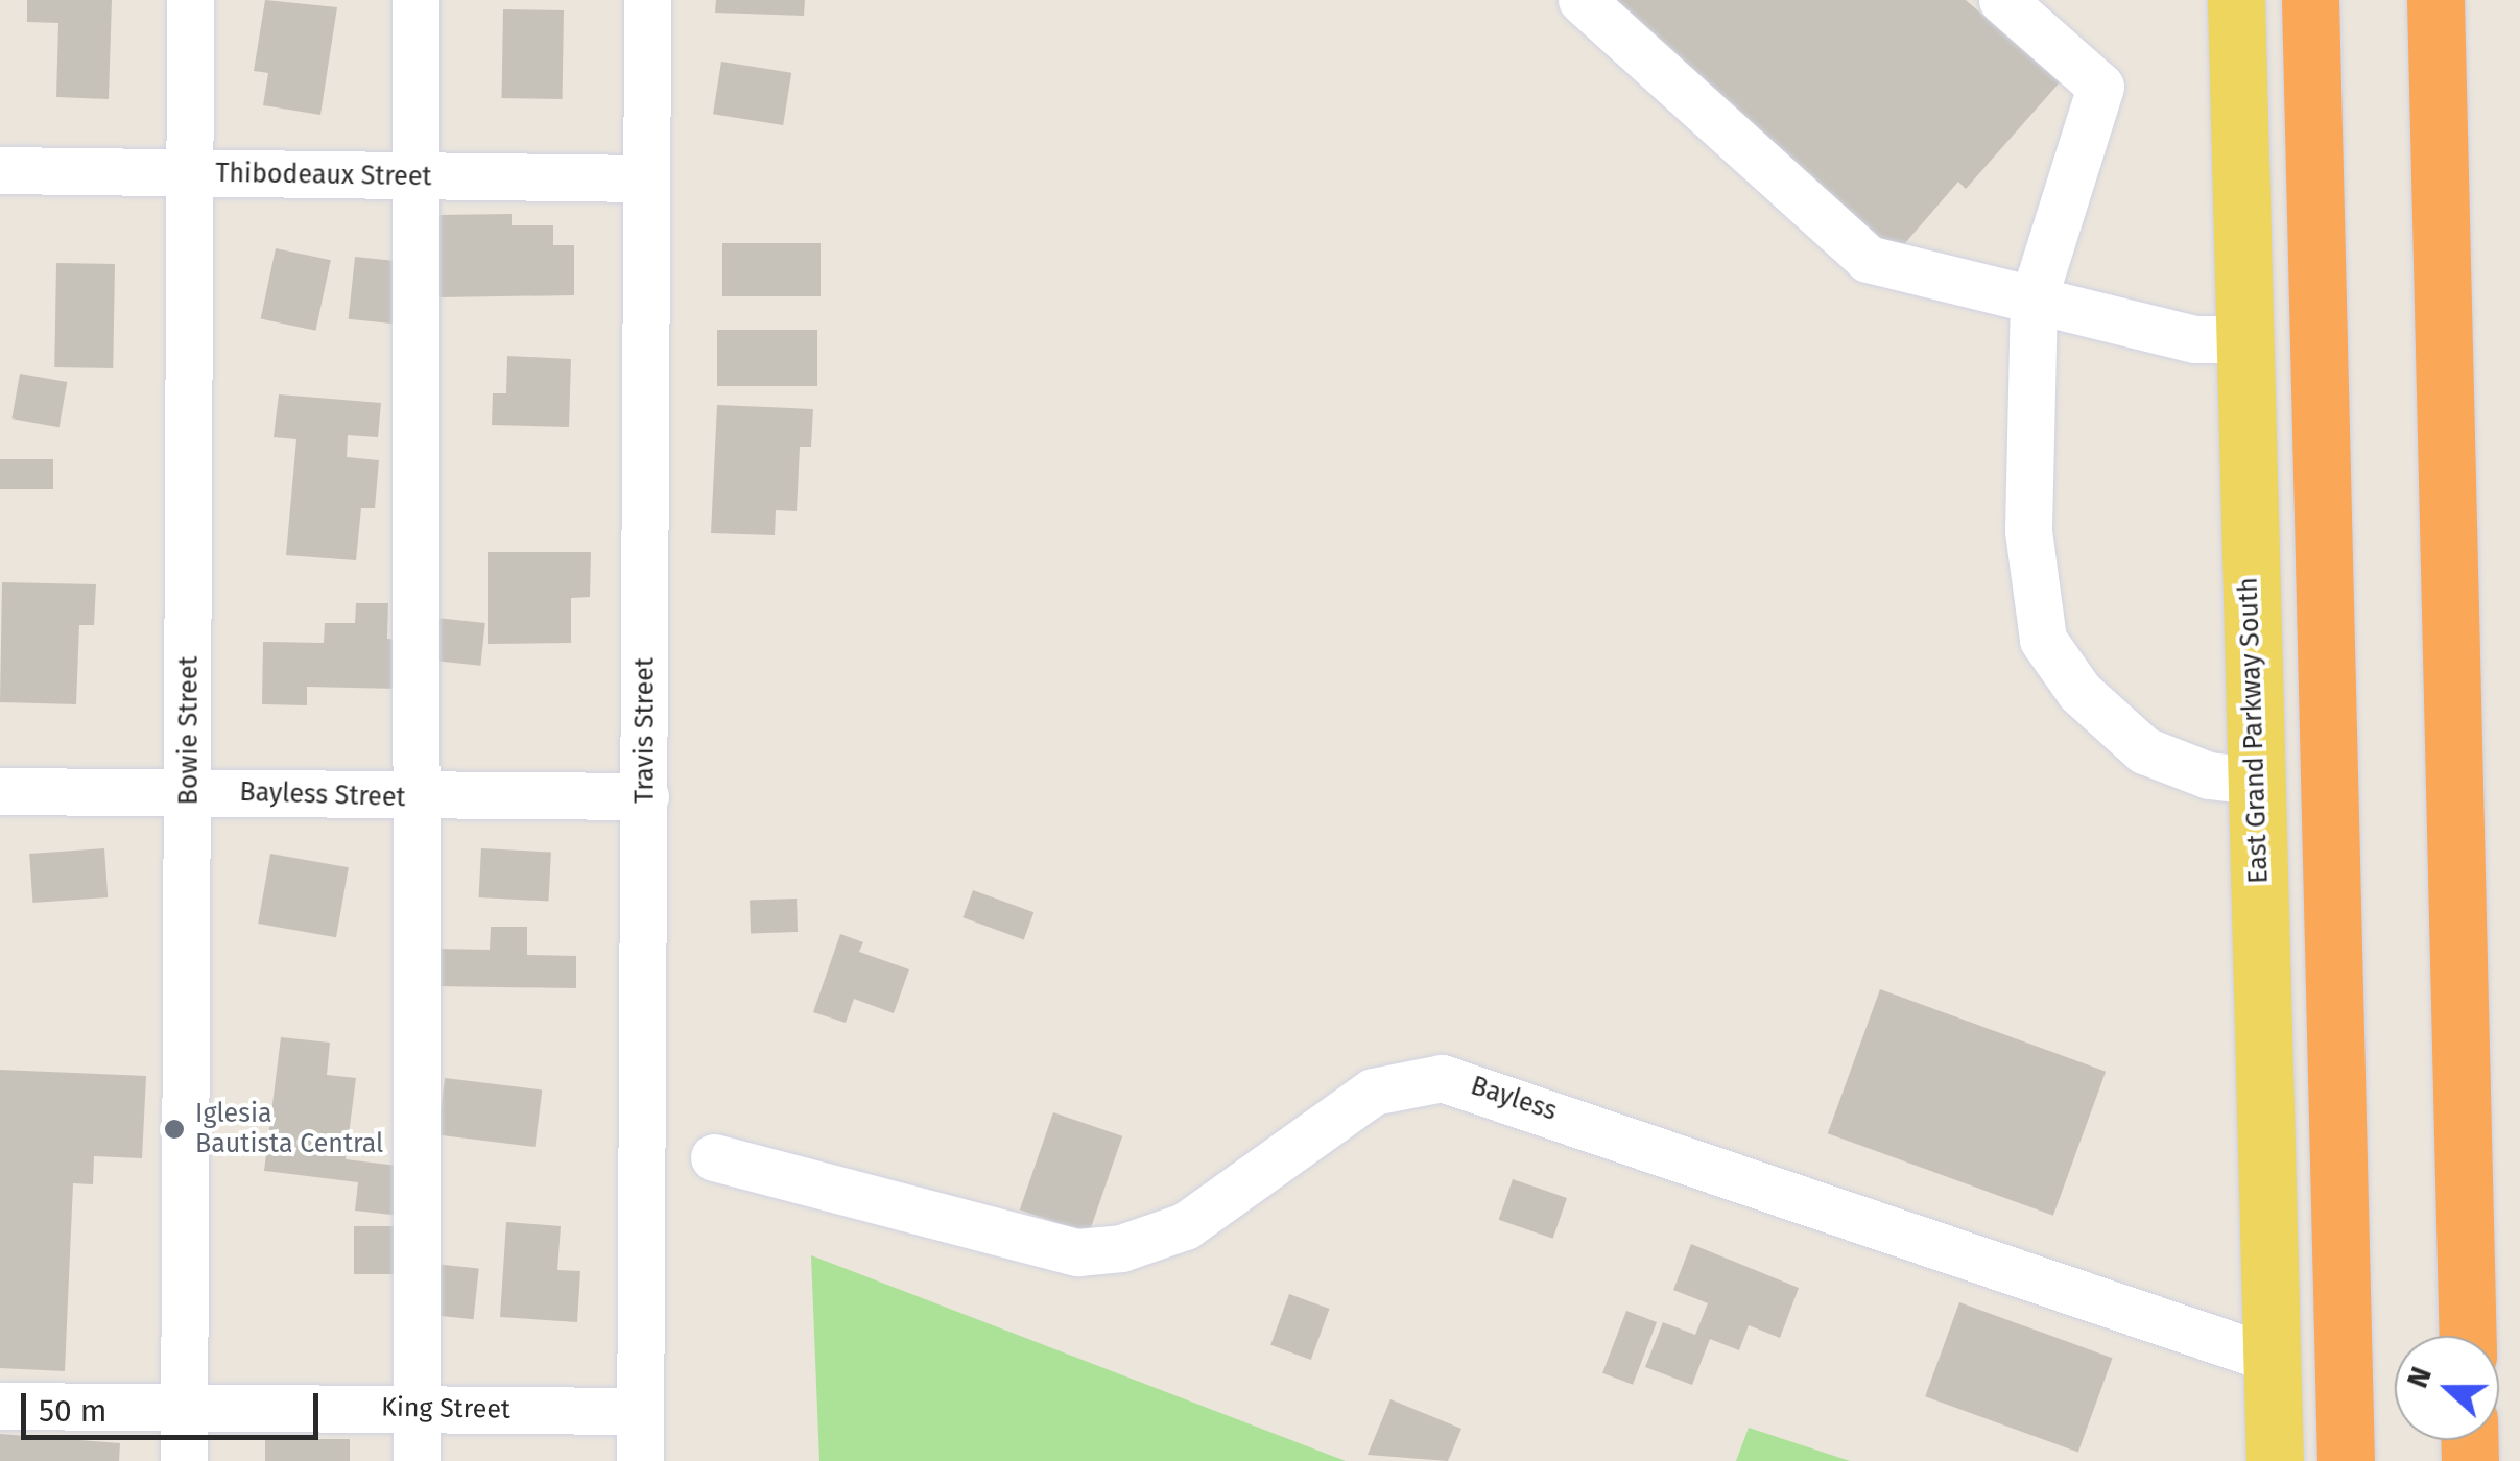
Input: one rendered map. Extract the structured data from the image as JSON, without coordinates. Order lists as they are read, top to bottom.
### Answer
{
  "streets": {
    "main road": ["East Grand Parkway South"],
    "street": [
      "Thibodeaux Street",
      "Bowie Street",
      "Travis Street",
      "Bayless Street",
      "Bayless",
      "King Street"
    ]
  },
  "crossings": [
    ["Thibodeaux Street", "Bowie Street"],
    ["Thibodeaux Street", "Travis Street"],
    ["Bowie Street", "Bayless Street"],
    ["Bowie Street", "King Street"],
    ["Travis Street", "Bayless Street"],
    ["Travis Street", "King Street"],
    ["East Grand Parkway South", "Bayless"]
  ],
  "places": ["Iglesia Bautista Central"],
  "scale_bar": "50 m",
  "north": "left"
}
